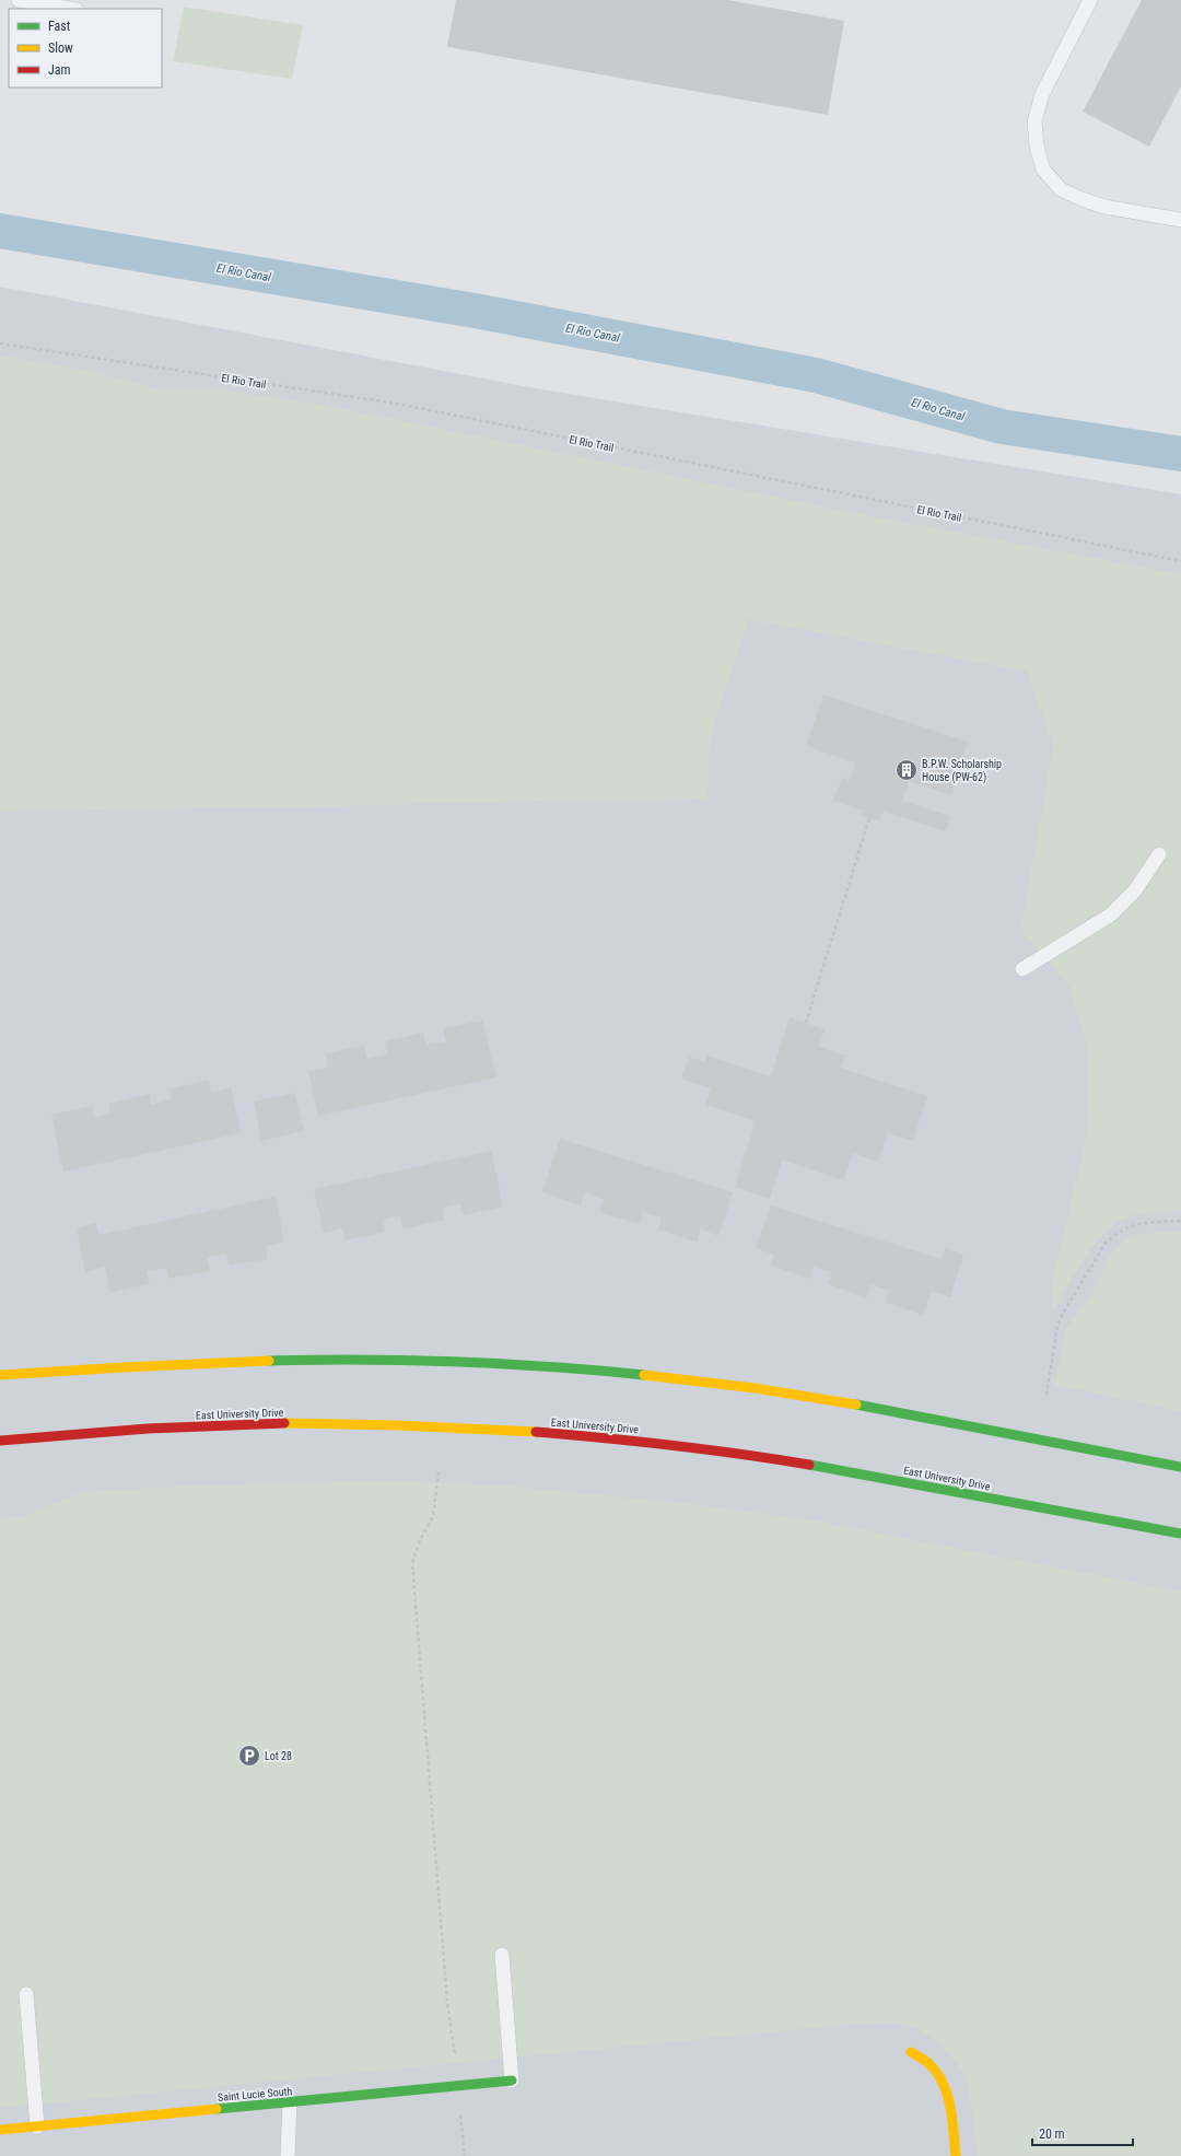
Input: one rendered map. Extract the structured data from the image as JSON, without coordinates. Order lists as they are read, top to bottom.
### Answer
{
  "streets": {
    "street": ["East University Drive", "Saint Lucie South"],
    "path": ["El Rio Trail"]
  },
  "water": ["El Rio Canal"],
  "places": {
    "building": ["B.P.W. Scholarship House (PW-62)"],
    "parking": ["Lot 28"]
  },
  "legend": ["Fast", "Slow", "Jam"],
  "scale_bar": "20 m"
}
